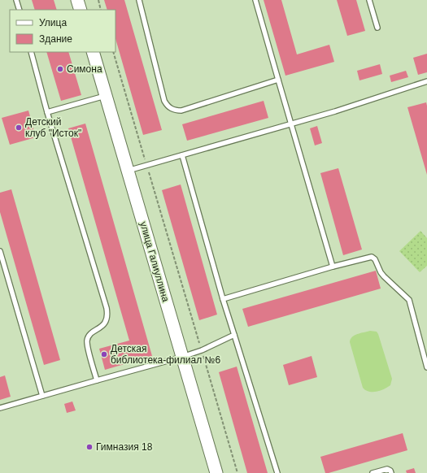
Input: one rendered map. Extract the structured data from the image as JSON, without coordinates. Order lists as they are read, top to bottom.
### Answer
{
  "streets": {
    "street": ["улица Галиуллина"]
  },
  "places": [
    "Симона",
    "Детский клуб \"Исток\"",
    "Детская библиотека-филиал №6",
    "Гимназия 18"
  ],
  "legend": ["Улица", "Здание"]
}
